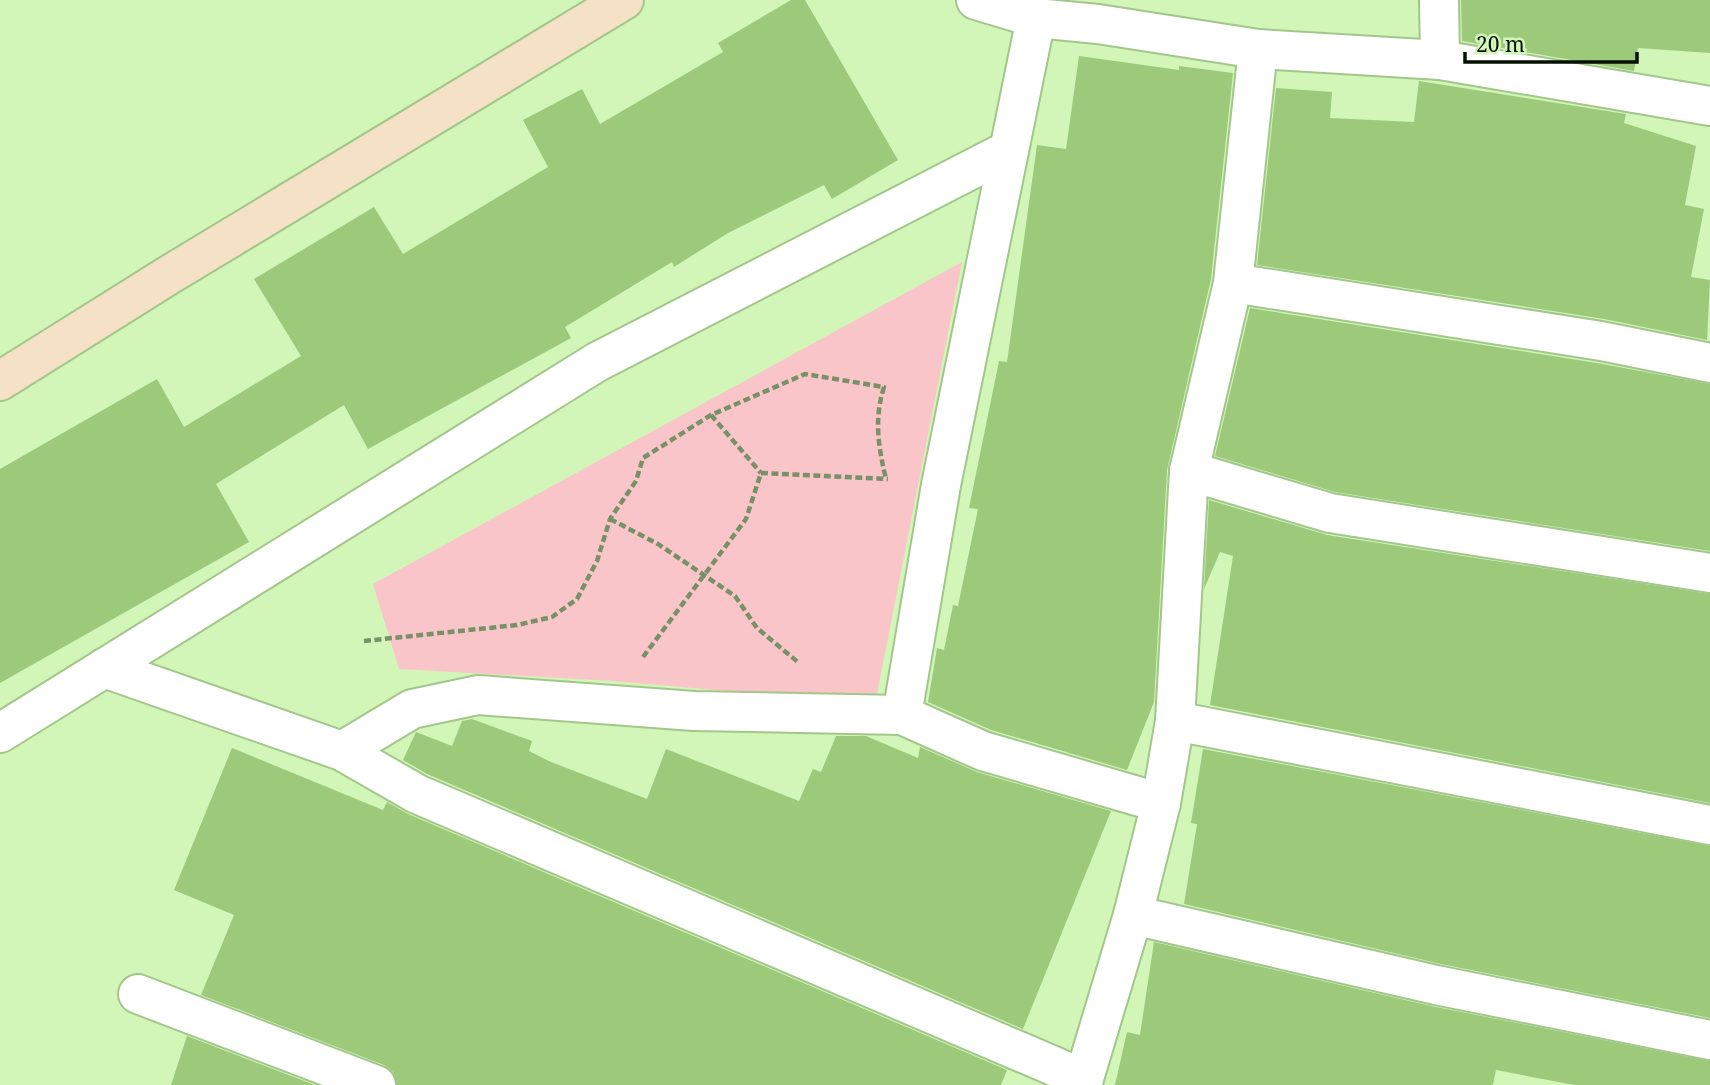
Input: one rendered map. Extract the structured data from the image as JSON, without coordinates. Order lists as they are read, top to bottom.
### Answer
{
  "scale_bar": "20 m"
}
